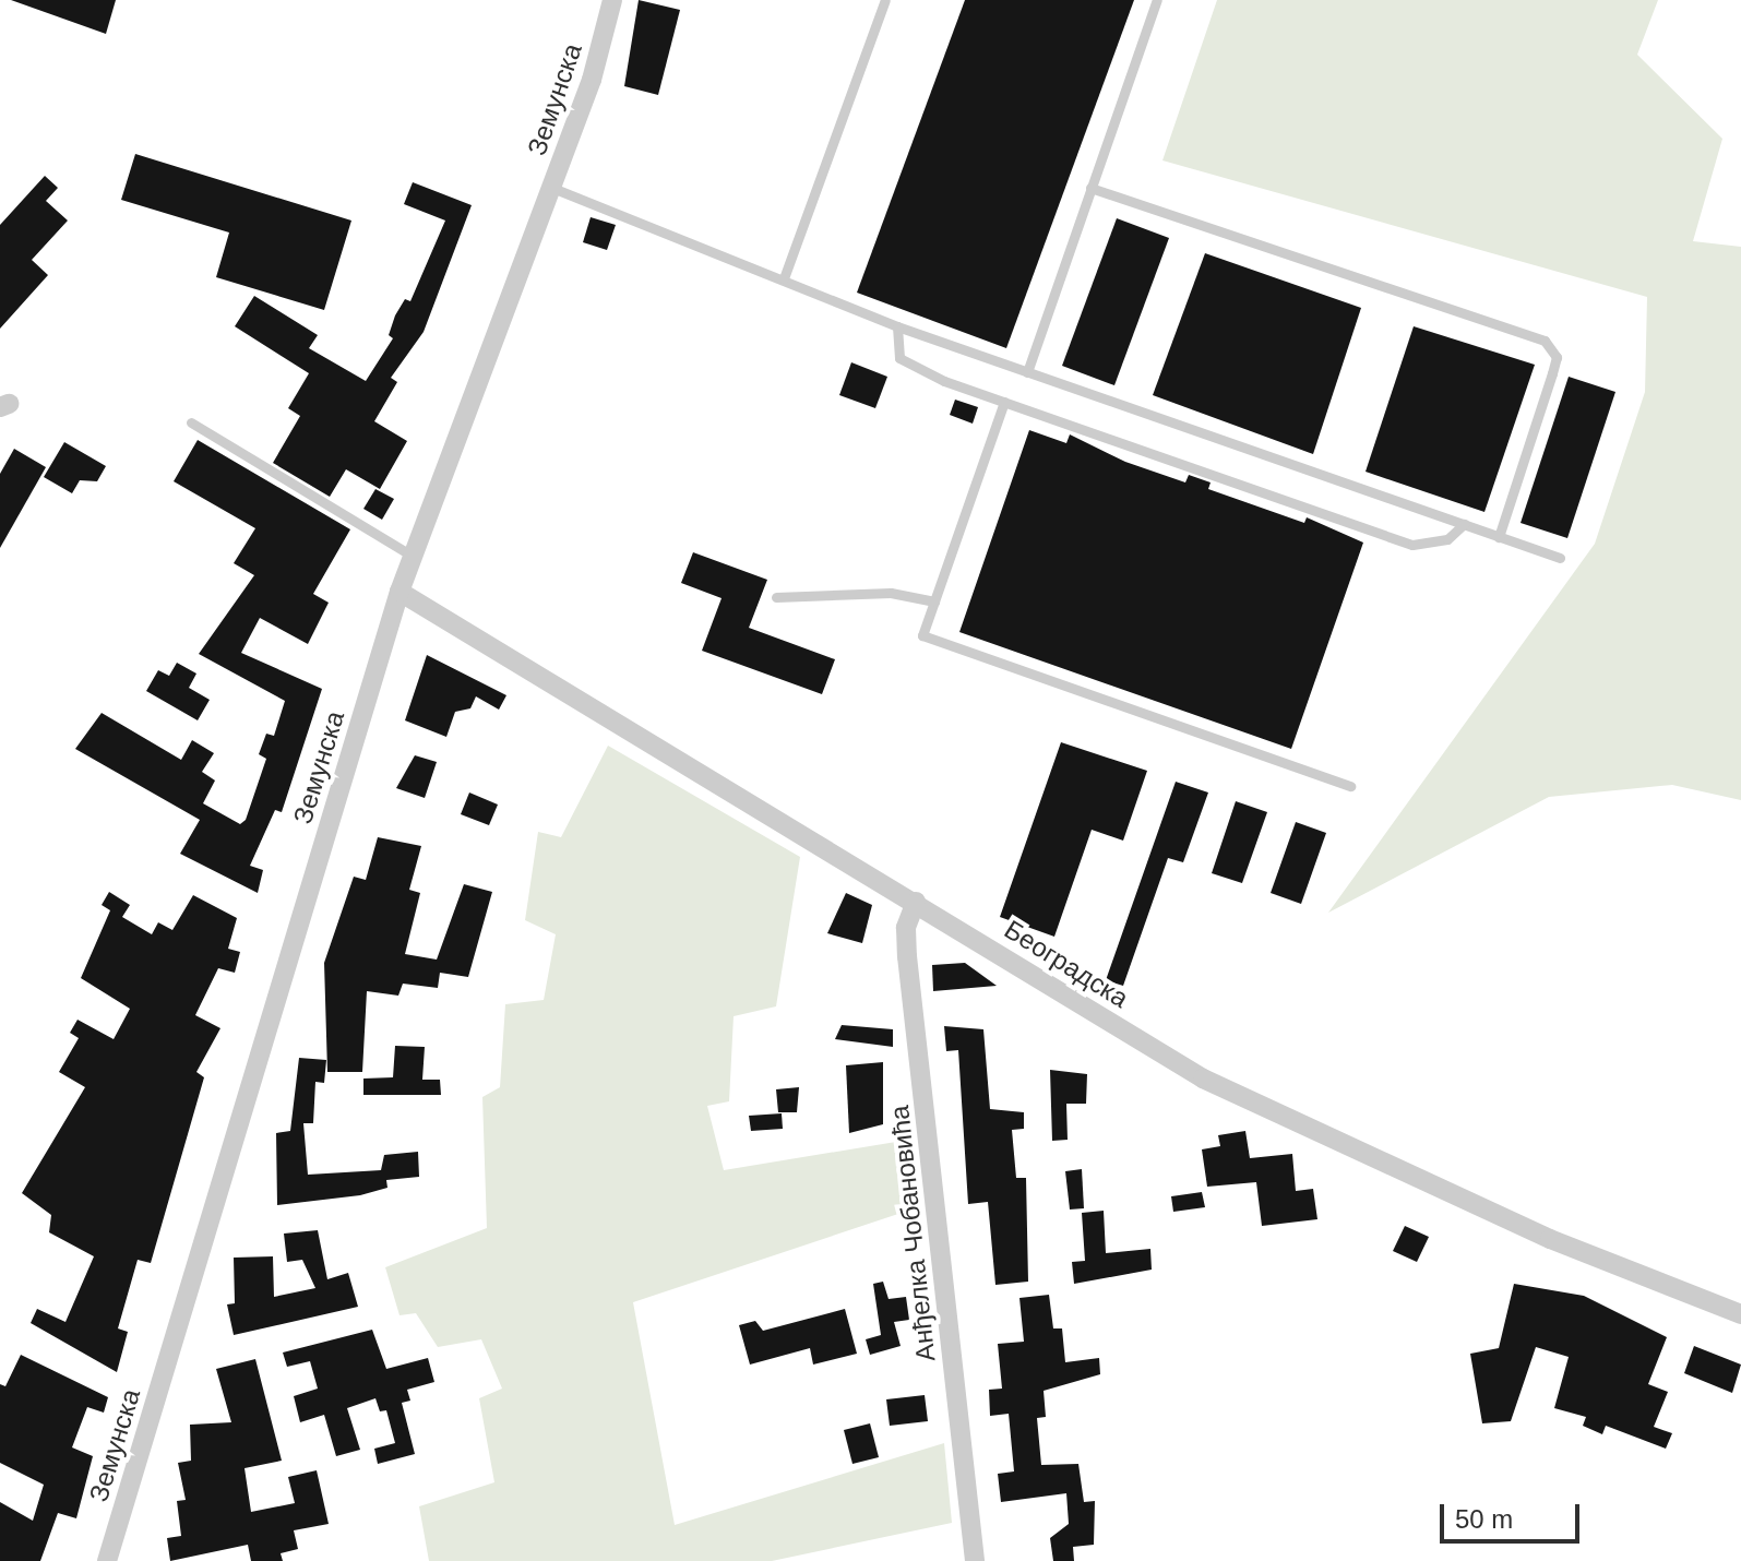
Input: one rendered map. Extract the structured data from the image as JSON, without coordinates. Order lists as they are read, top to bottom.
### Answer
{
  "streets": {
    "street": ["Земунска", "Београдска", "Анђелка Чобановића"]
  },
  "crossings": [
    ["Земунска", "Београдска"],
    ["Београдска", "Анђелка Чобановића"]
  ],
  "scale_bar": "50 m"
}
